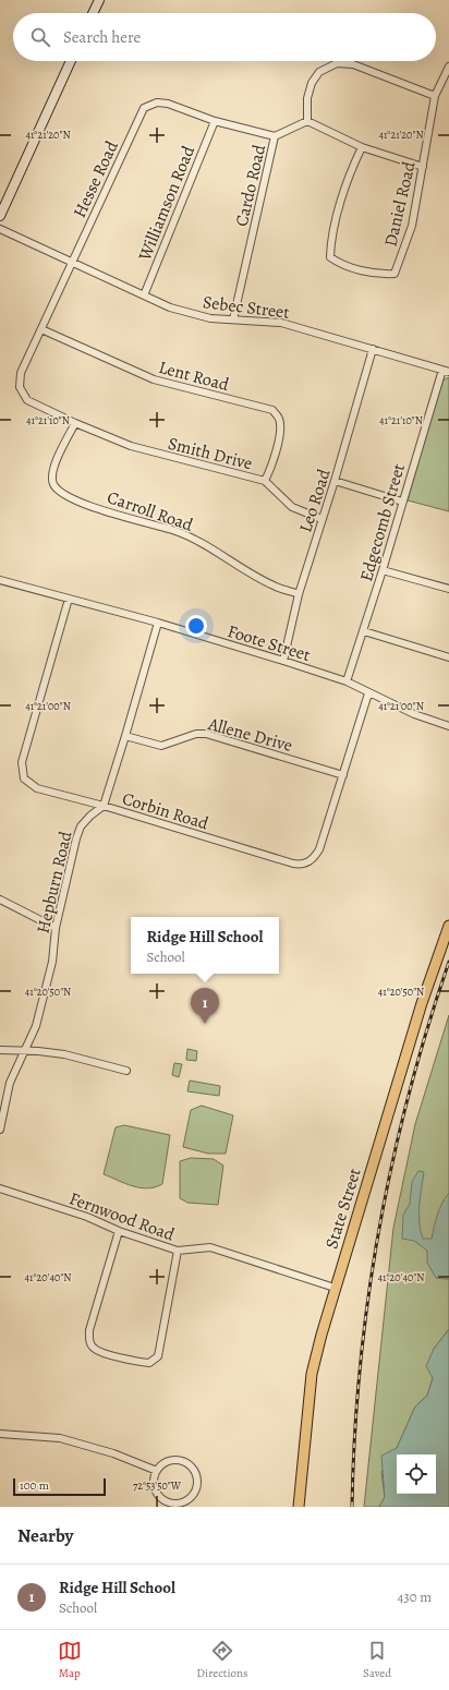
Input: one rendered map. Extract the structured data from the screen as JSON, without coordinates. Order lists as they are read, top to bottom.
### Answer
{
  "streets": {
    "main road": ["State Street"],
    "street": [
      "Hesse Road",
      "Cardo Road",
      "Williamson Road",
      "Daniel Road",
      "Sebec Street",
      "Lent Road",
      "Smith Drive",
      "Leo Road",
      "Carroll Road",
      "Edgecomb Street",
      "Foote Street",
      "Allene Drive",
      "Corbin Road",
      "Hepburn Road",
      "Fernwood Road"
    ]
  },
  "crossings": [
    ["Hesse Road", "Cardo Road"],
    ["Hesse Road", "Williamson Road"],
    ["Hesse Road", "Sebec Street"],
    ["Hesse Road", "Lent Road"],
    ["Hesse Road", "Smith Drive"],
    ["Cardo Road", "Sebec Street"],
    ["Williamson Road", "Sebec Street"],
    ["Sebec Street", "Leo Road"],
    ["Sebec Street", "Edgecomb Street"],
    ["Lent Road", "Smith Drive"],
    ["Smith Drive", "Leo Road"],
    ["Smith Drive", "Carroll Road"],
    ["Leo Road", "Carroll Road"],
    ["Leo Road", "Foote Street"],
    ["Edgecomb Street", "Foote Street"],
    ["Foote Street", "Corbin Road"],
    ["Allene Drive", "Corbin Road"],
    ["Corbin Road", "Hepburn Road"],
    ["State Street", "Fernwood Road"]
  ],
  "scale_bar": "100 m",
  "page": {
    "search": "Search here",
    "popup": ["Ridge Hill School", "School"],
    "pins": "1",
    "scale": "100 m",
    "heading": "Nearby",
    "list": [
      {
        "mark": "1",
        "name": "Ridge Hill School",
        "note": "School",
        "value": "430 m"
      }
    ],
    "nav": ["Map", "Directions", "Saved"]
  },
  "coordinates": [
    "41°21'20\"N",
    "41°21'10\"N",
    "41°21'00\"N",
    "41°20'50\"N",
    "41°20'40\"N",
    "72°53'50\"W"
  ]
}
